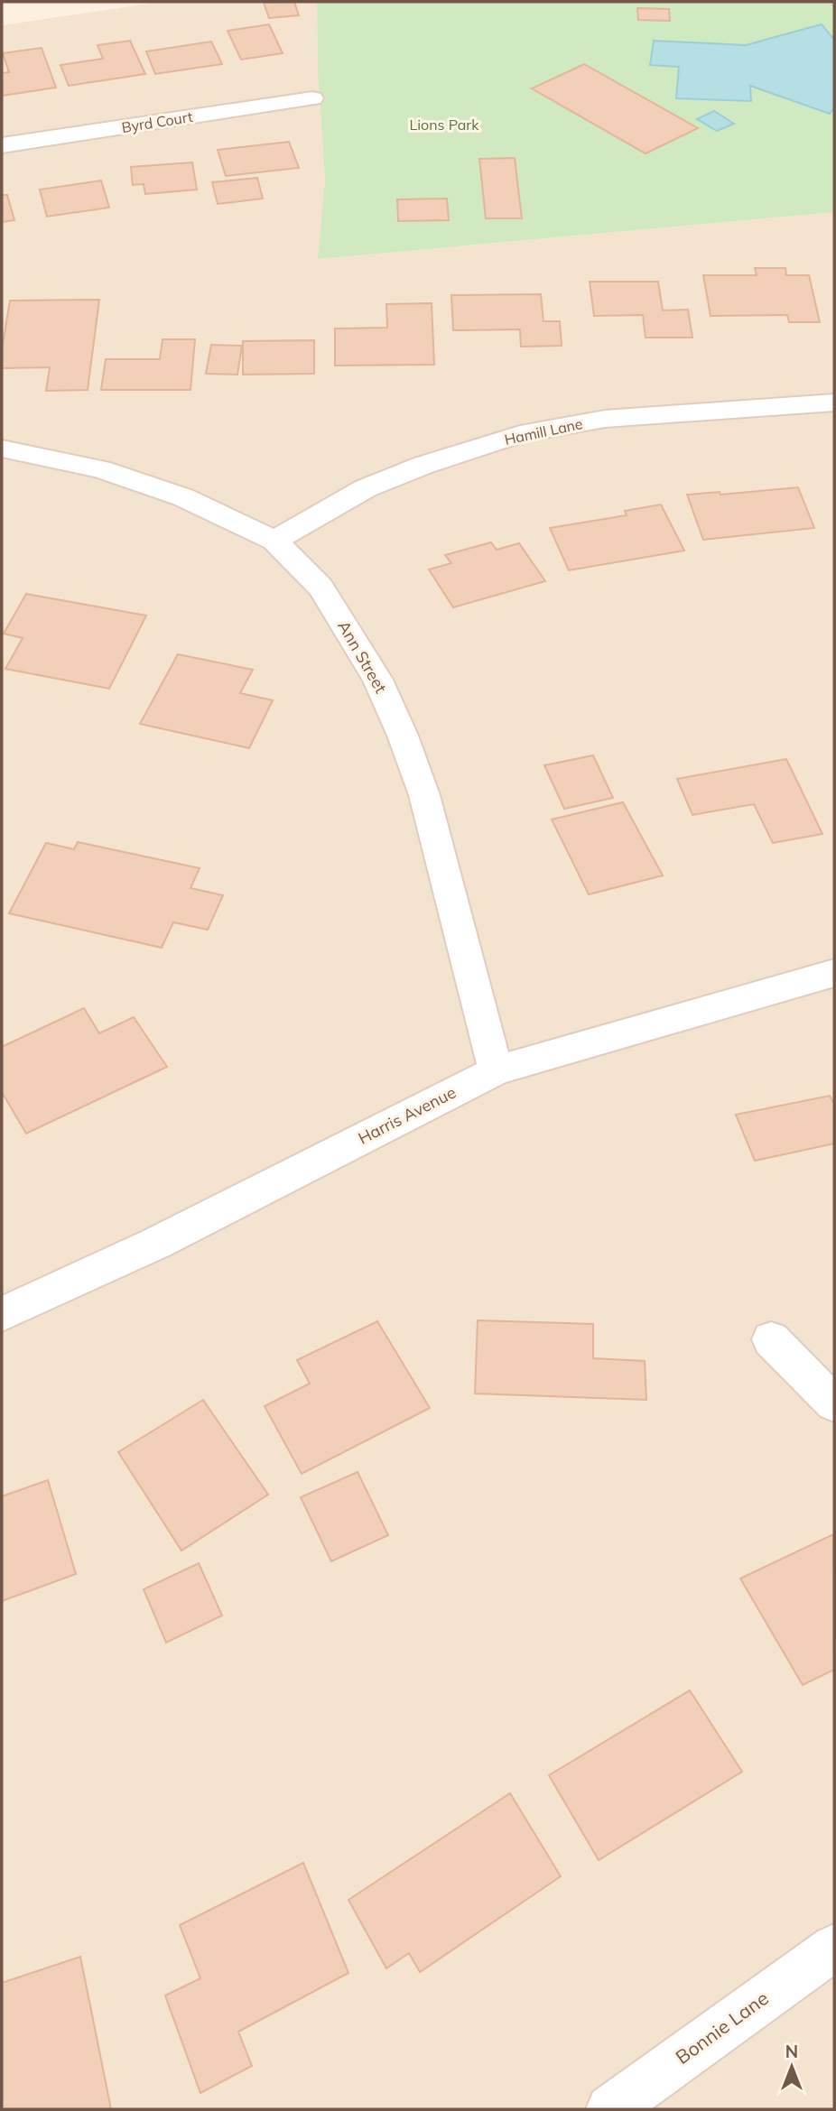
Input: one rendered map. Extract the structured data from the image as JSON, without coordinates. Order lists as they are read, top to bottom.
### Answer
{
  "streets": {
    "street": [
      "Byrd Court",
      "Hamill Lane",
      "Ann Street",
      "Harris Avenue",
      "Bonnie Lane"
    ]
  },
  "crossings": [
    ["Hamill Lane", "Ann Street"],
    ["Ann Street", "Harris Avenue"]
  ],
  "parks": ["Lions Park"],
  "north": "top"
}
